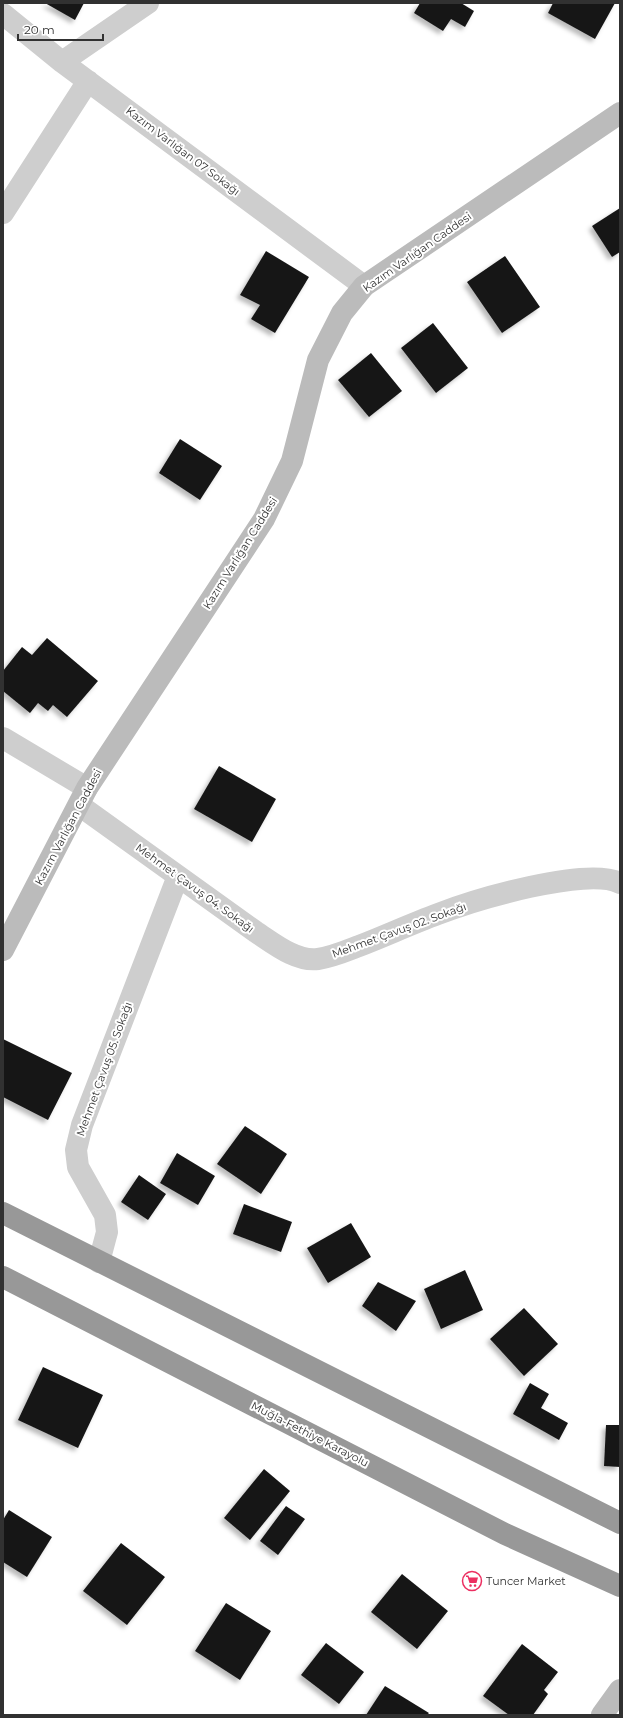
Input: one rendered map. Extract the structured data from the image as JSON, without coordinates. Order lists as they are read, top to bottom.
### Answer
{
  "streets": {
    "highway": ["Muğla-Fethiye Karayolu"],
    "street": [
      "Kazım Varlığan 07 Sokağı",
      "Kazım Varlığan Caddesi",
      "Mehmet Çavuş 04. Sokağı",
      "Mehmet Çavuş 02. Sokağı",
      "Mehmet Çavuş 05. Sokağı"
    ]
  },
  "crossings": [
    ["Kazım Varlığan 07 Sokağı", "Kazım Varlığan Caddesi"],
    ["Kazım Varlığan Caddesi", "Mehmet Çavuş 04. Sokağı"],
    ["Mehmet Çavuş 04. Sokağı", "Mehmet Çavuş 02. Sokağı"],
    ["Mehmet Çavuş 04. Sokağı", "Mehmet Çavuş 05. Sokağı"]
  ],
  "places": {
    "supermarket": ["Tuncer Market"]
  },
  "scale_bar": "20 m"
}
